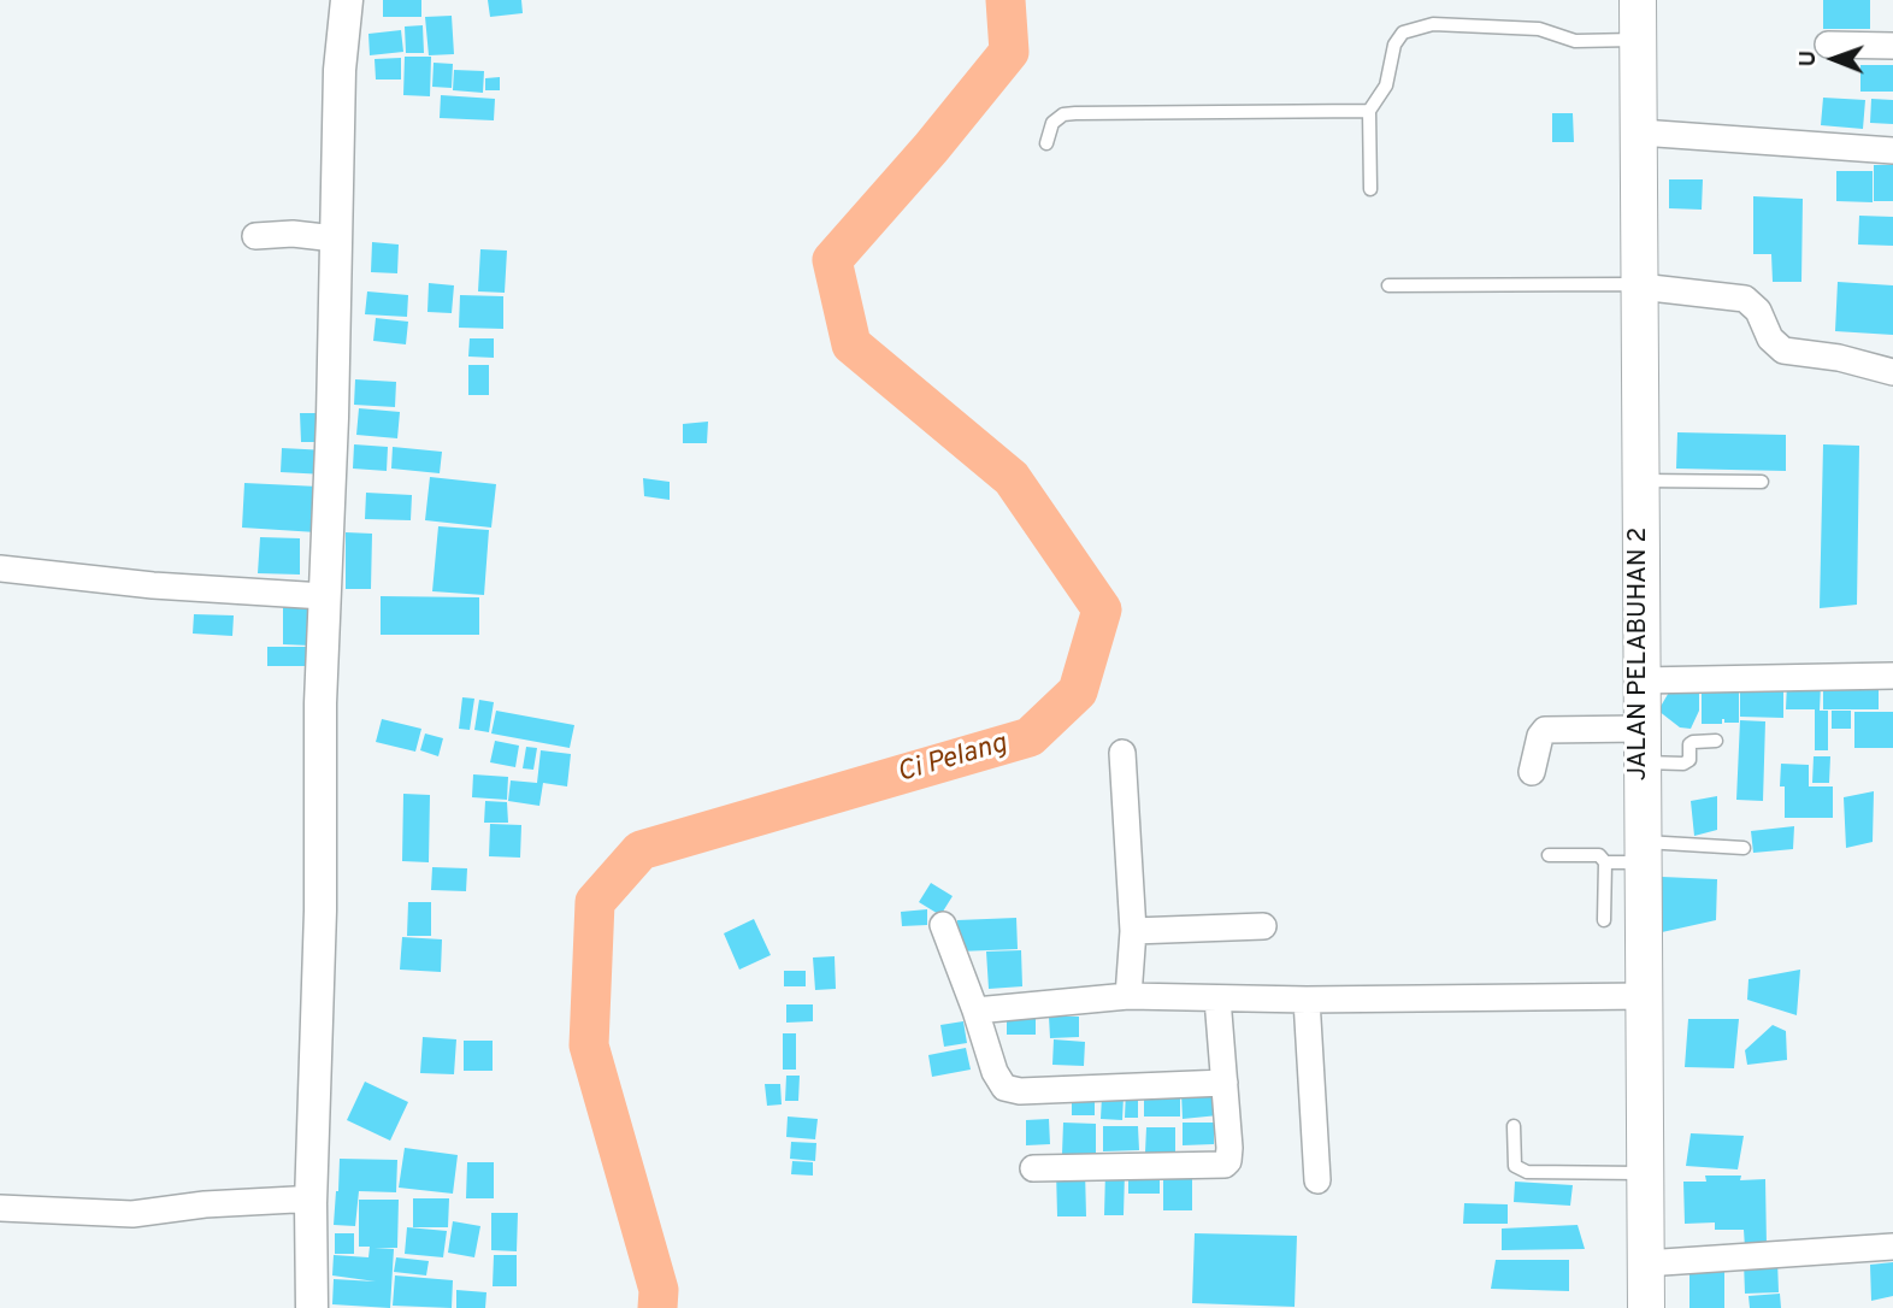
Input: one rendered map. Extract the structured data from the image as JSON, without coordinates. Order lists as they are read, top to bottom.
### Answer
{
  "streets": {
    "main road": ["JALAN PELABUHAN 2"]
  },
  "water": ["Ci Pelang"],
  "north": "left"
}
